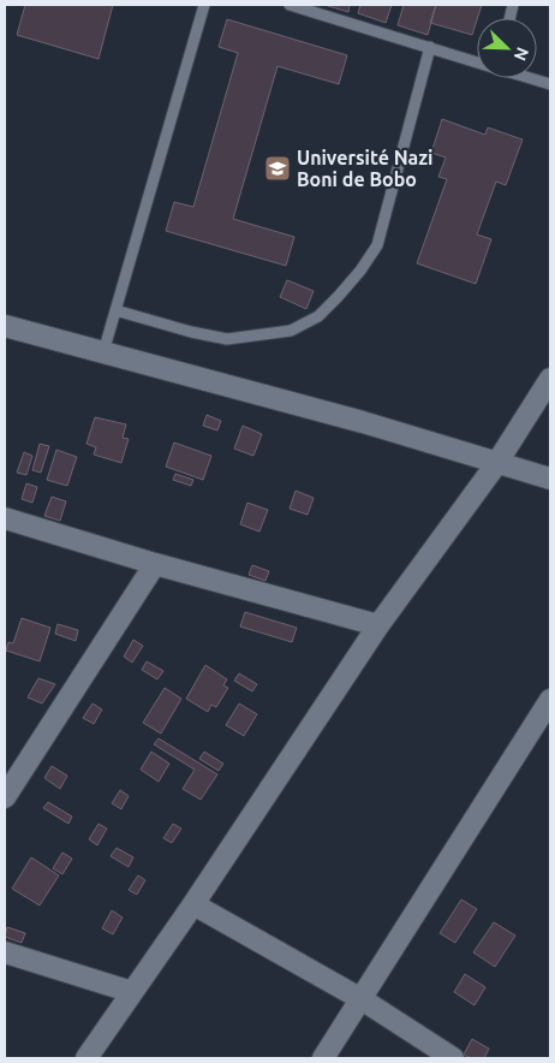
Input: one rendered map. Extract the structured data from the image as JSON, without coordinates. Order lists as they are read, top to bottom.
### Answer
{
  "places": {
    "school or university": ["Université Nazi Boni de Bobo"]
  },
  "north": "bottom right"
}
